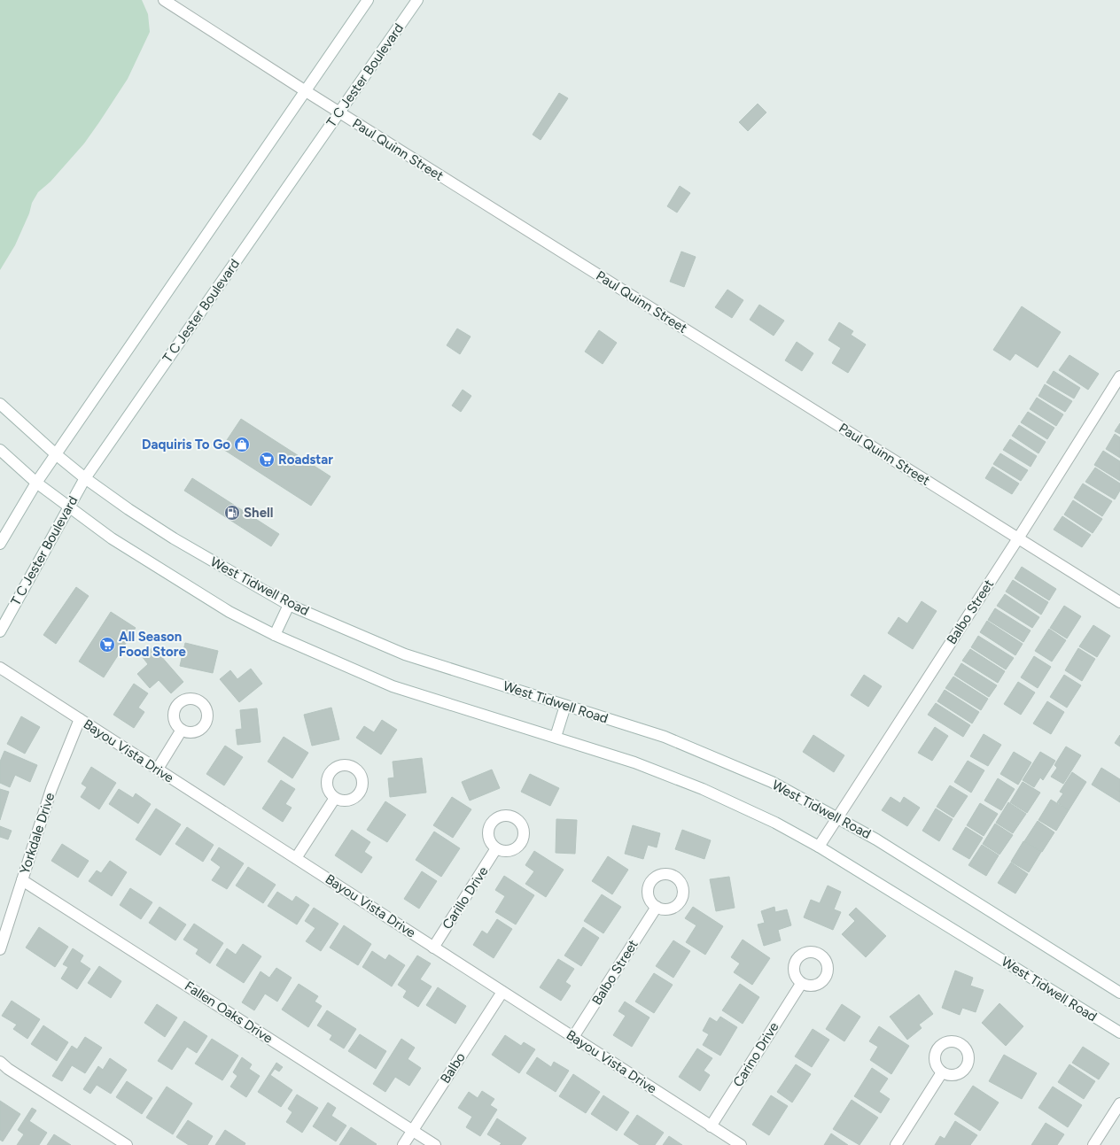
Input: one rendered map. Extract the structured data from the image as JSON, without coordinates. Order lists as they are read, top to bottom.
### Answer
{
  "streets": {
    "street": [
      "T C Jester Boulevard",
      "Paul Quinn Street",
      "West Tidwell Road",
      "Balbo Street",
      "Bayou Vista Drive",
      "Yorkdale Drive",
      "Carillo Drive",
      "Fallen Oaks Drive",
      "Carino Drive",
      "Balbo"
    ]
  },
  "crossings": [
    ["T C Jester Boulevard", "Paul Quinn Street"],
    ["T C Jester Boulevard", "West Tidwell Road"],
    ["Paul Quinn Street", "Balbo Street"],
    ["West Tidwell Road", "Balbo Street"],
    ["Balbo Street", "Bayou Vista Drive"],
    ["Bayou Vista Drive", "Yorkdale Drive"],
    ["Bayou Vista Drive", "Carillo Drive"],
    ["Bayou Vista Drive", "Carino Drive"],
    ["Bayou Vista Drive", "Balbo"],
    ["Yorkdale Drive", "Fallen Oaks Drive"],
    ["Fallen Oaks Drive", "Balbo"]
  ],
  "places": {
    "shop": ["Daquiris To Go"],
    "supermarket": ["Roadstar", "All Season Food Store"],
    "fuel station": ["Shell"]
  }
}
